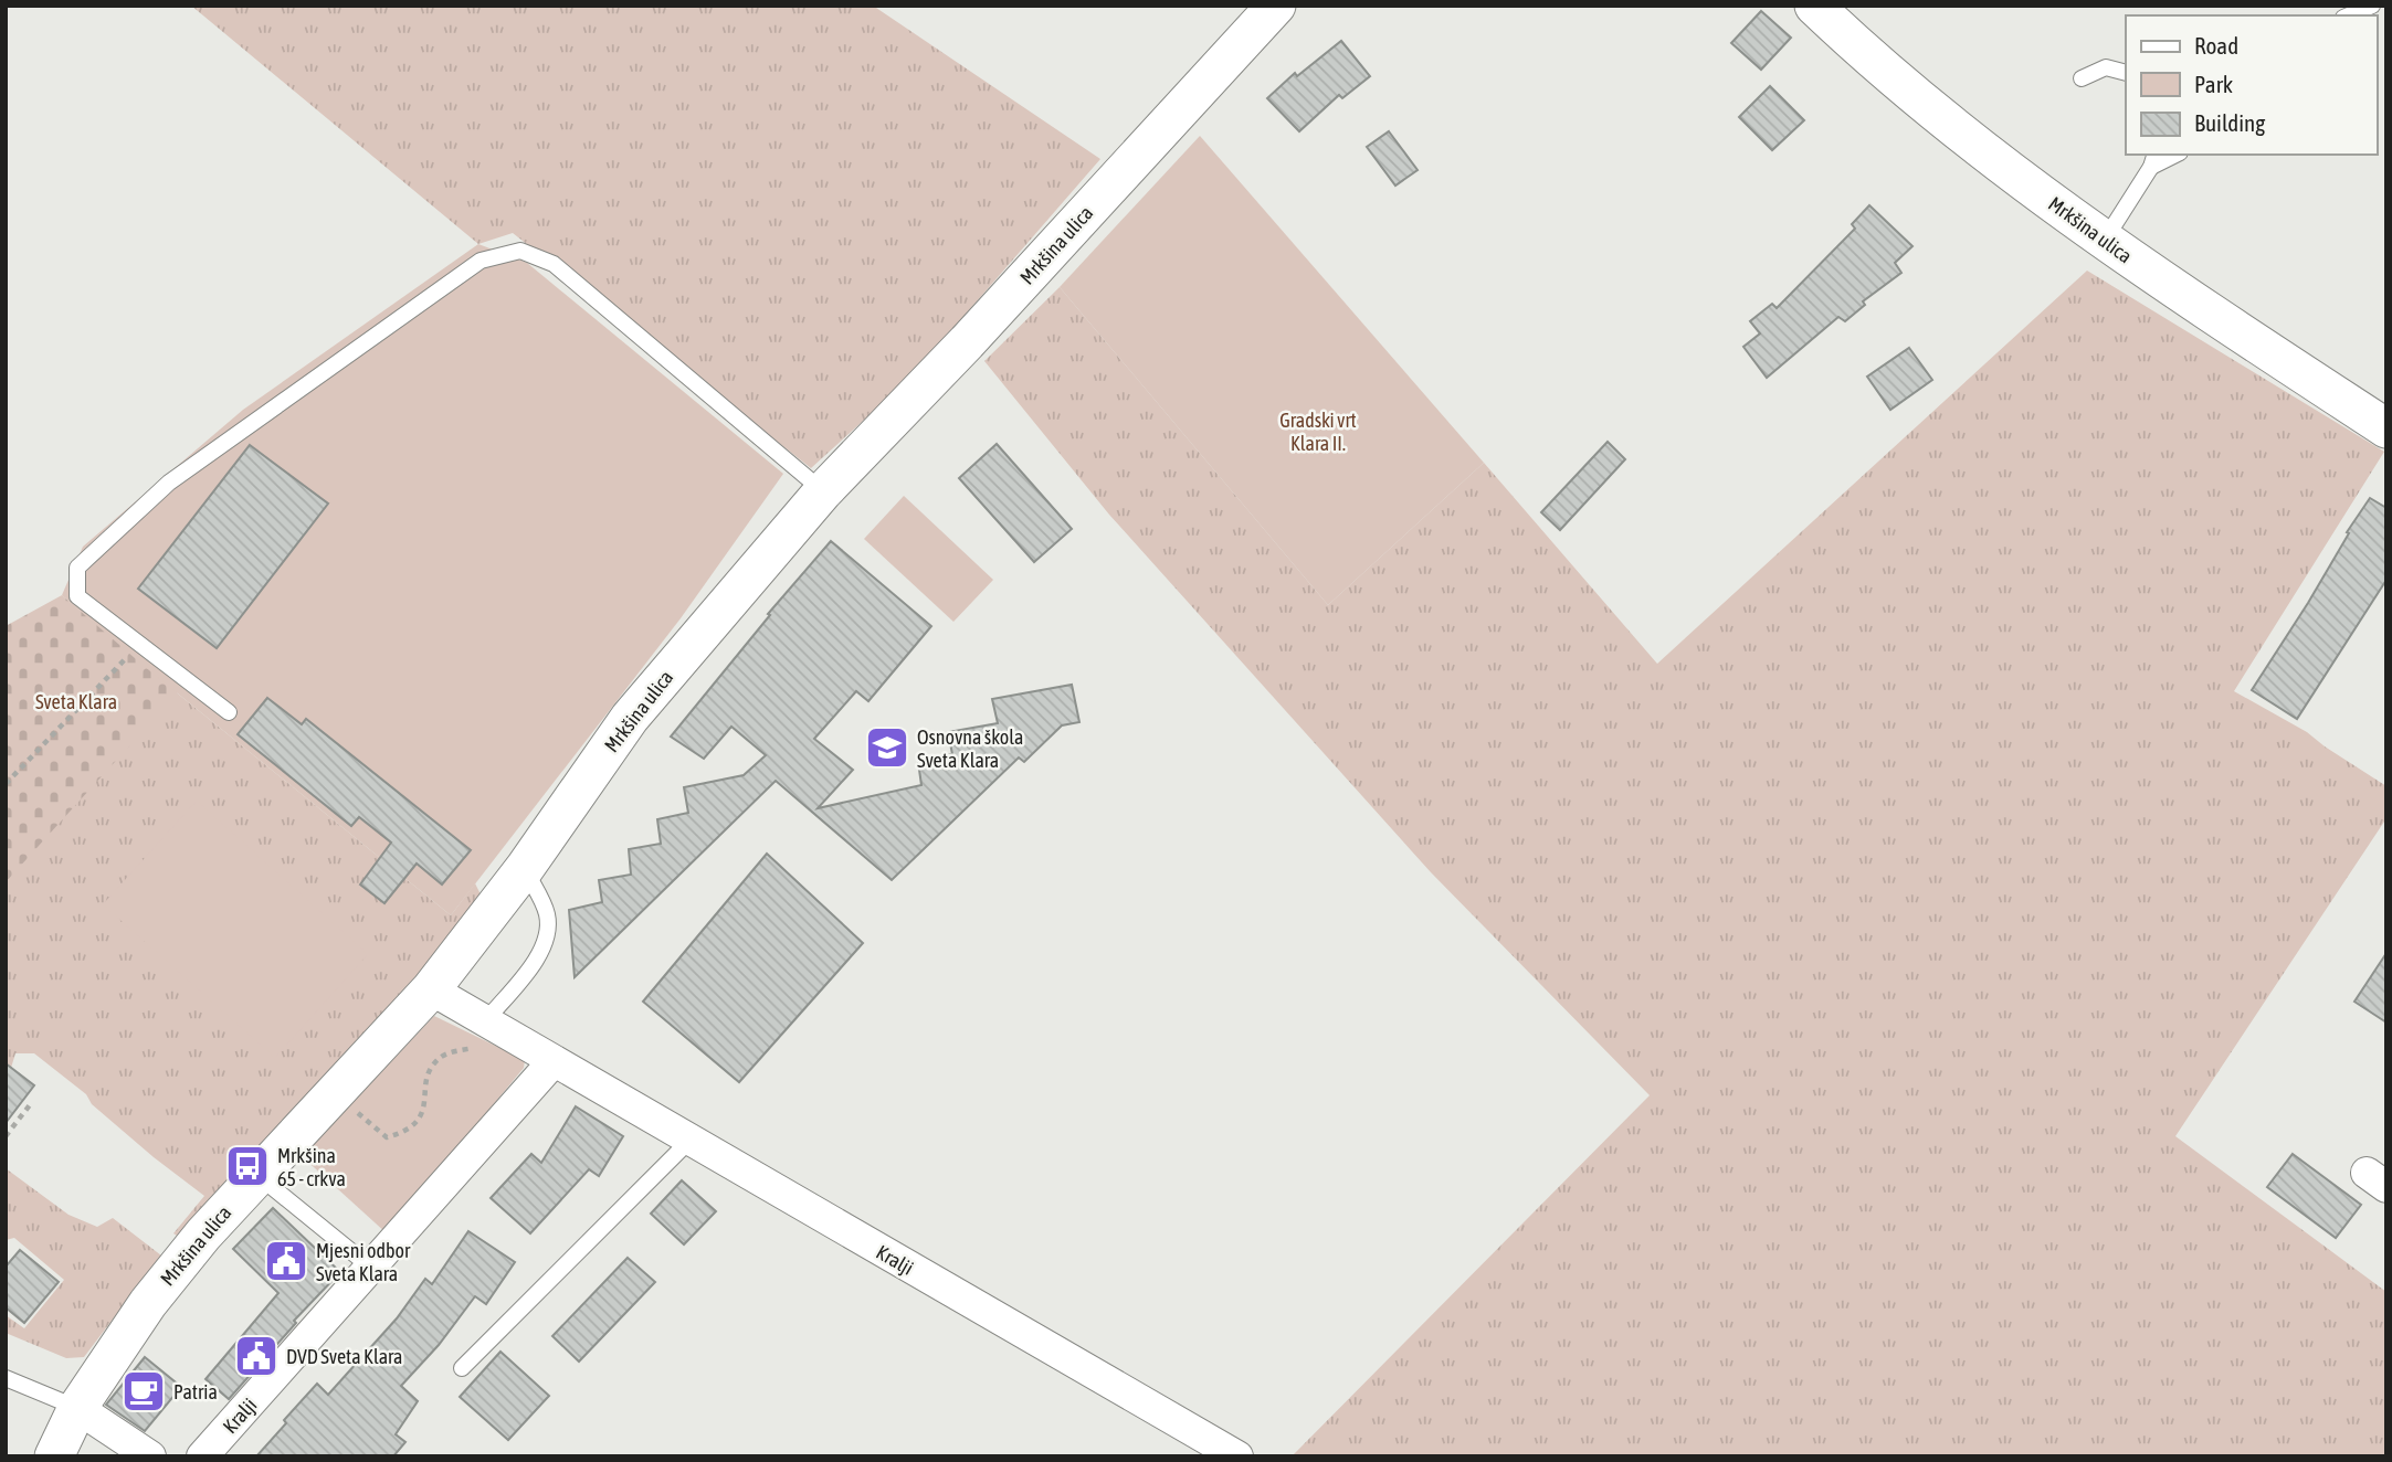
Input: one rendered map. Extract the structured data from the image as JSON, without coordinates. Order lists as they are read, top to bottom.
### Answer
{
  "streets": {
    "street": ["Mrkšina ulica", "Kralji"]
  },
  "crossings": [
    ["Mrkšina ulica", "Kralji"]
  ],
  "parks": ["Gradski vrt Klara II.", "Sveta Klara"],
  "places": {
    "school or university": ["Osnovna škola Sveta Klara"],
    "bus stop": ["Mrkšina 65 - crkva"],
    "public building": ["Mjesni odbor Sveta Klara", "DVD Sveta Klara"],
    "cafe": ["Patria"]
  },
  "legend": ["Road", "Park", "Building"]
}
